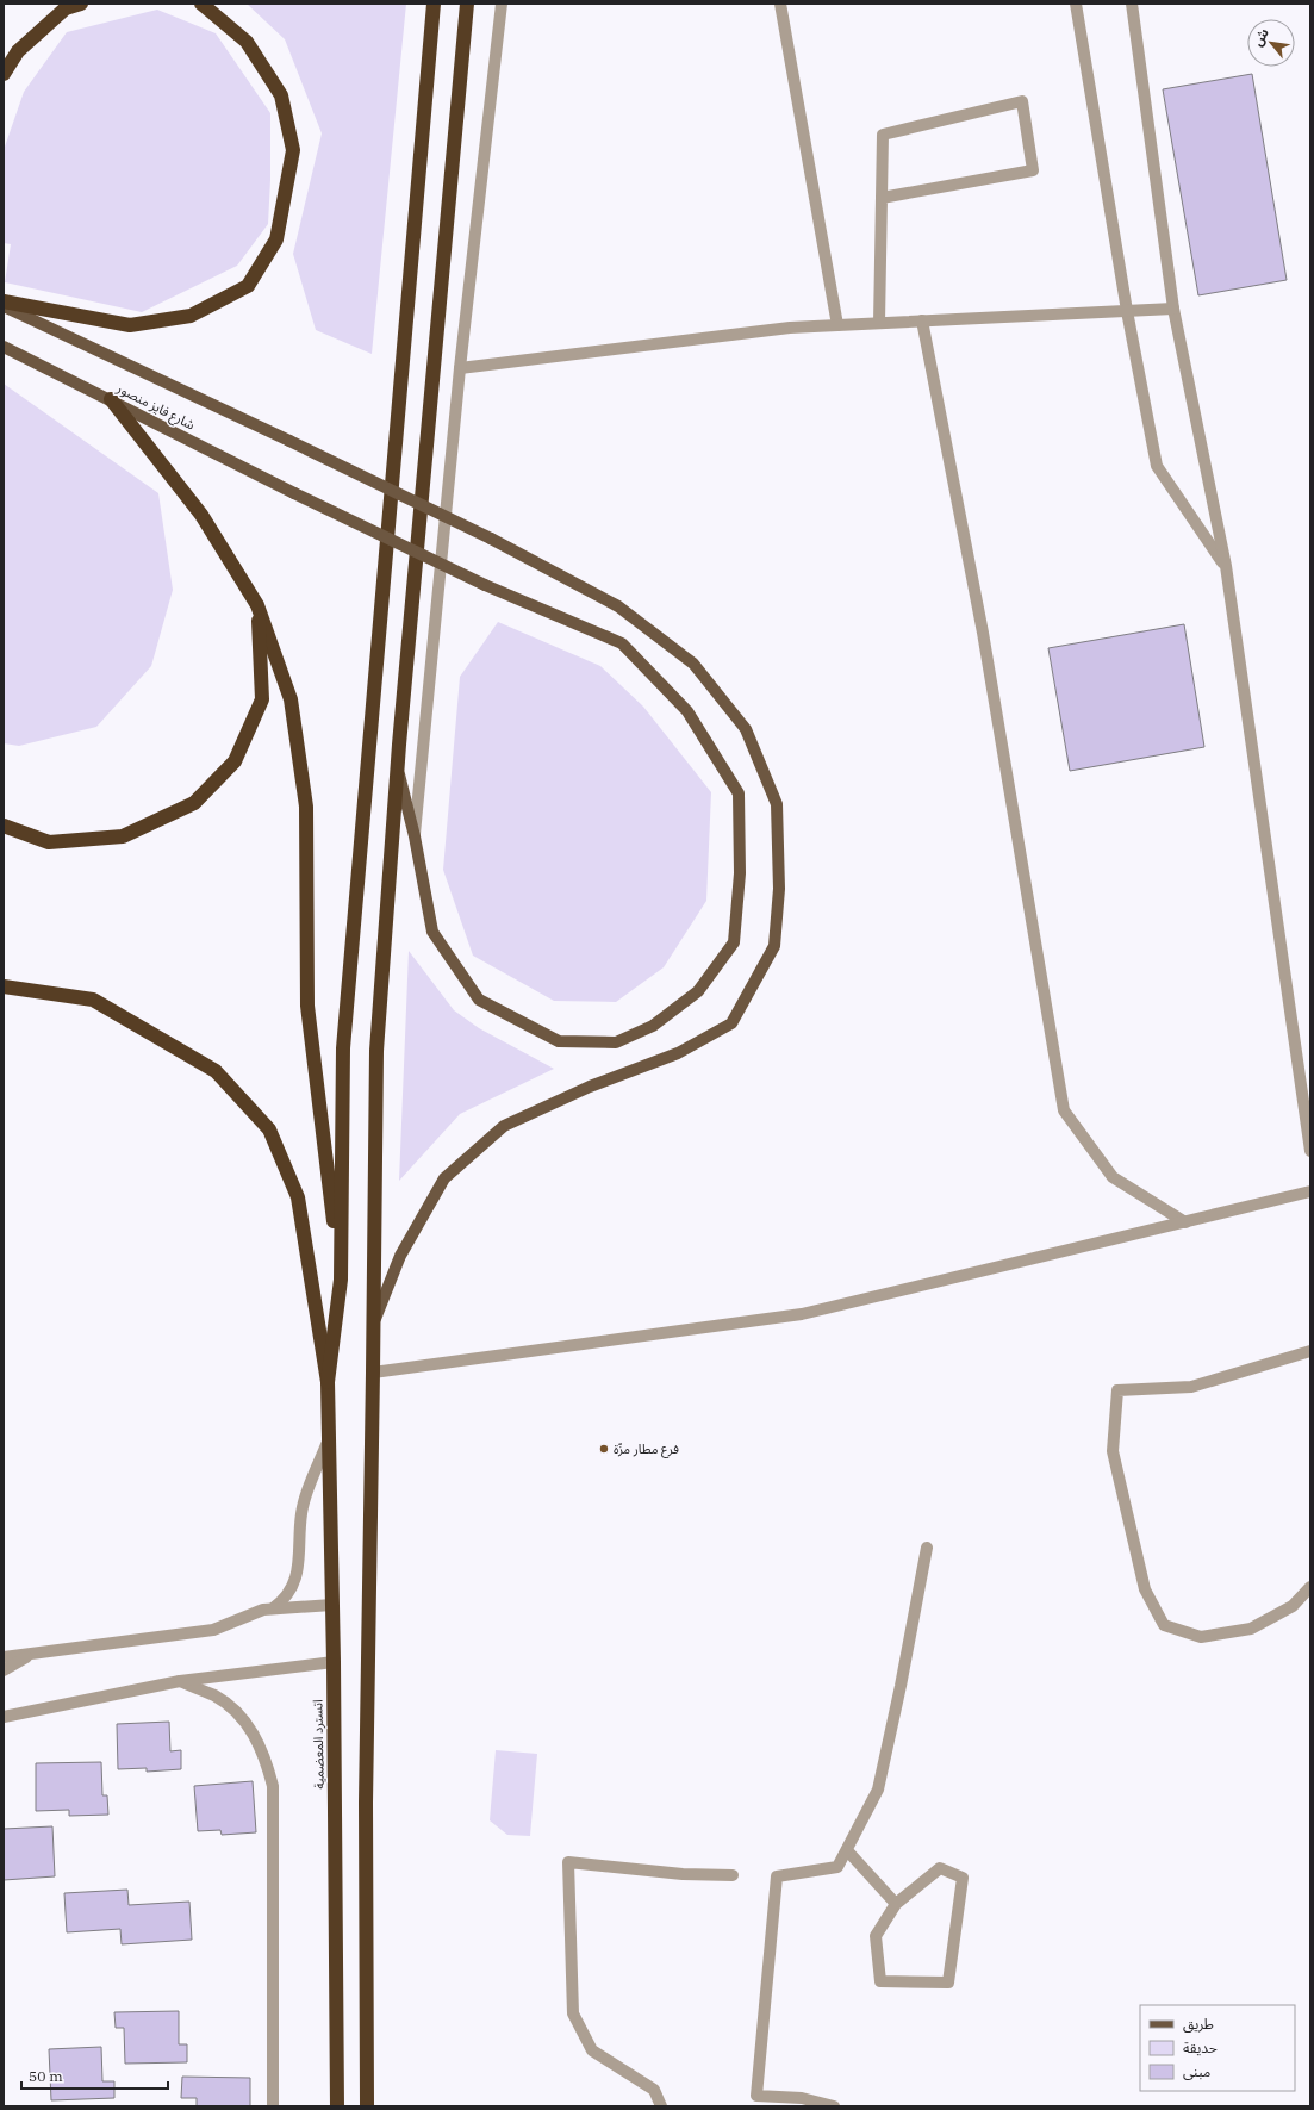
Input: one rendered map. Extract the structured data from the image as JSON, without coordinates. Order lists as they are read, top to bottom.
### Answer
{
  "streets": {
    "highway": ["اتسترد المعضمية"],
    "main road": ["شارع فايز منصور"]
  },
  "places": ["فرع مطار مزّة"],
  "legend": ["طريق", "حديقة", "مبنى"],
  "scale_bar": "50 m",
  "north": "top left"
}
